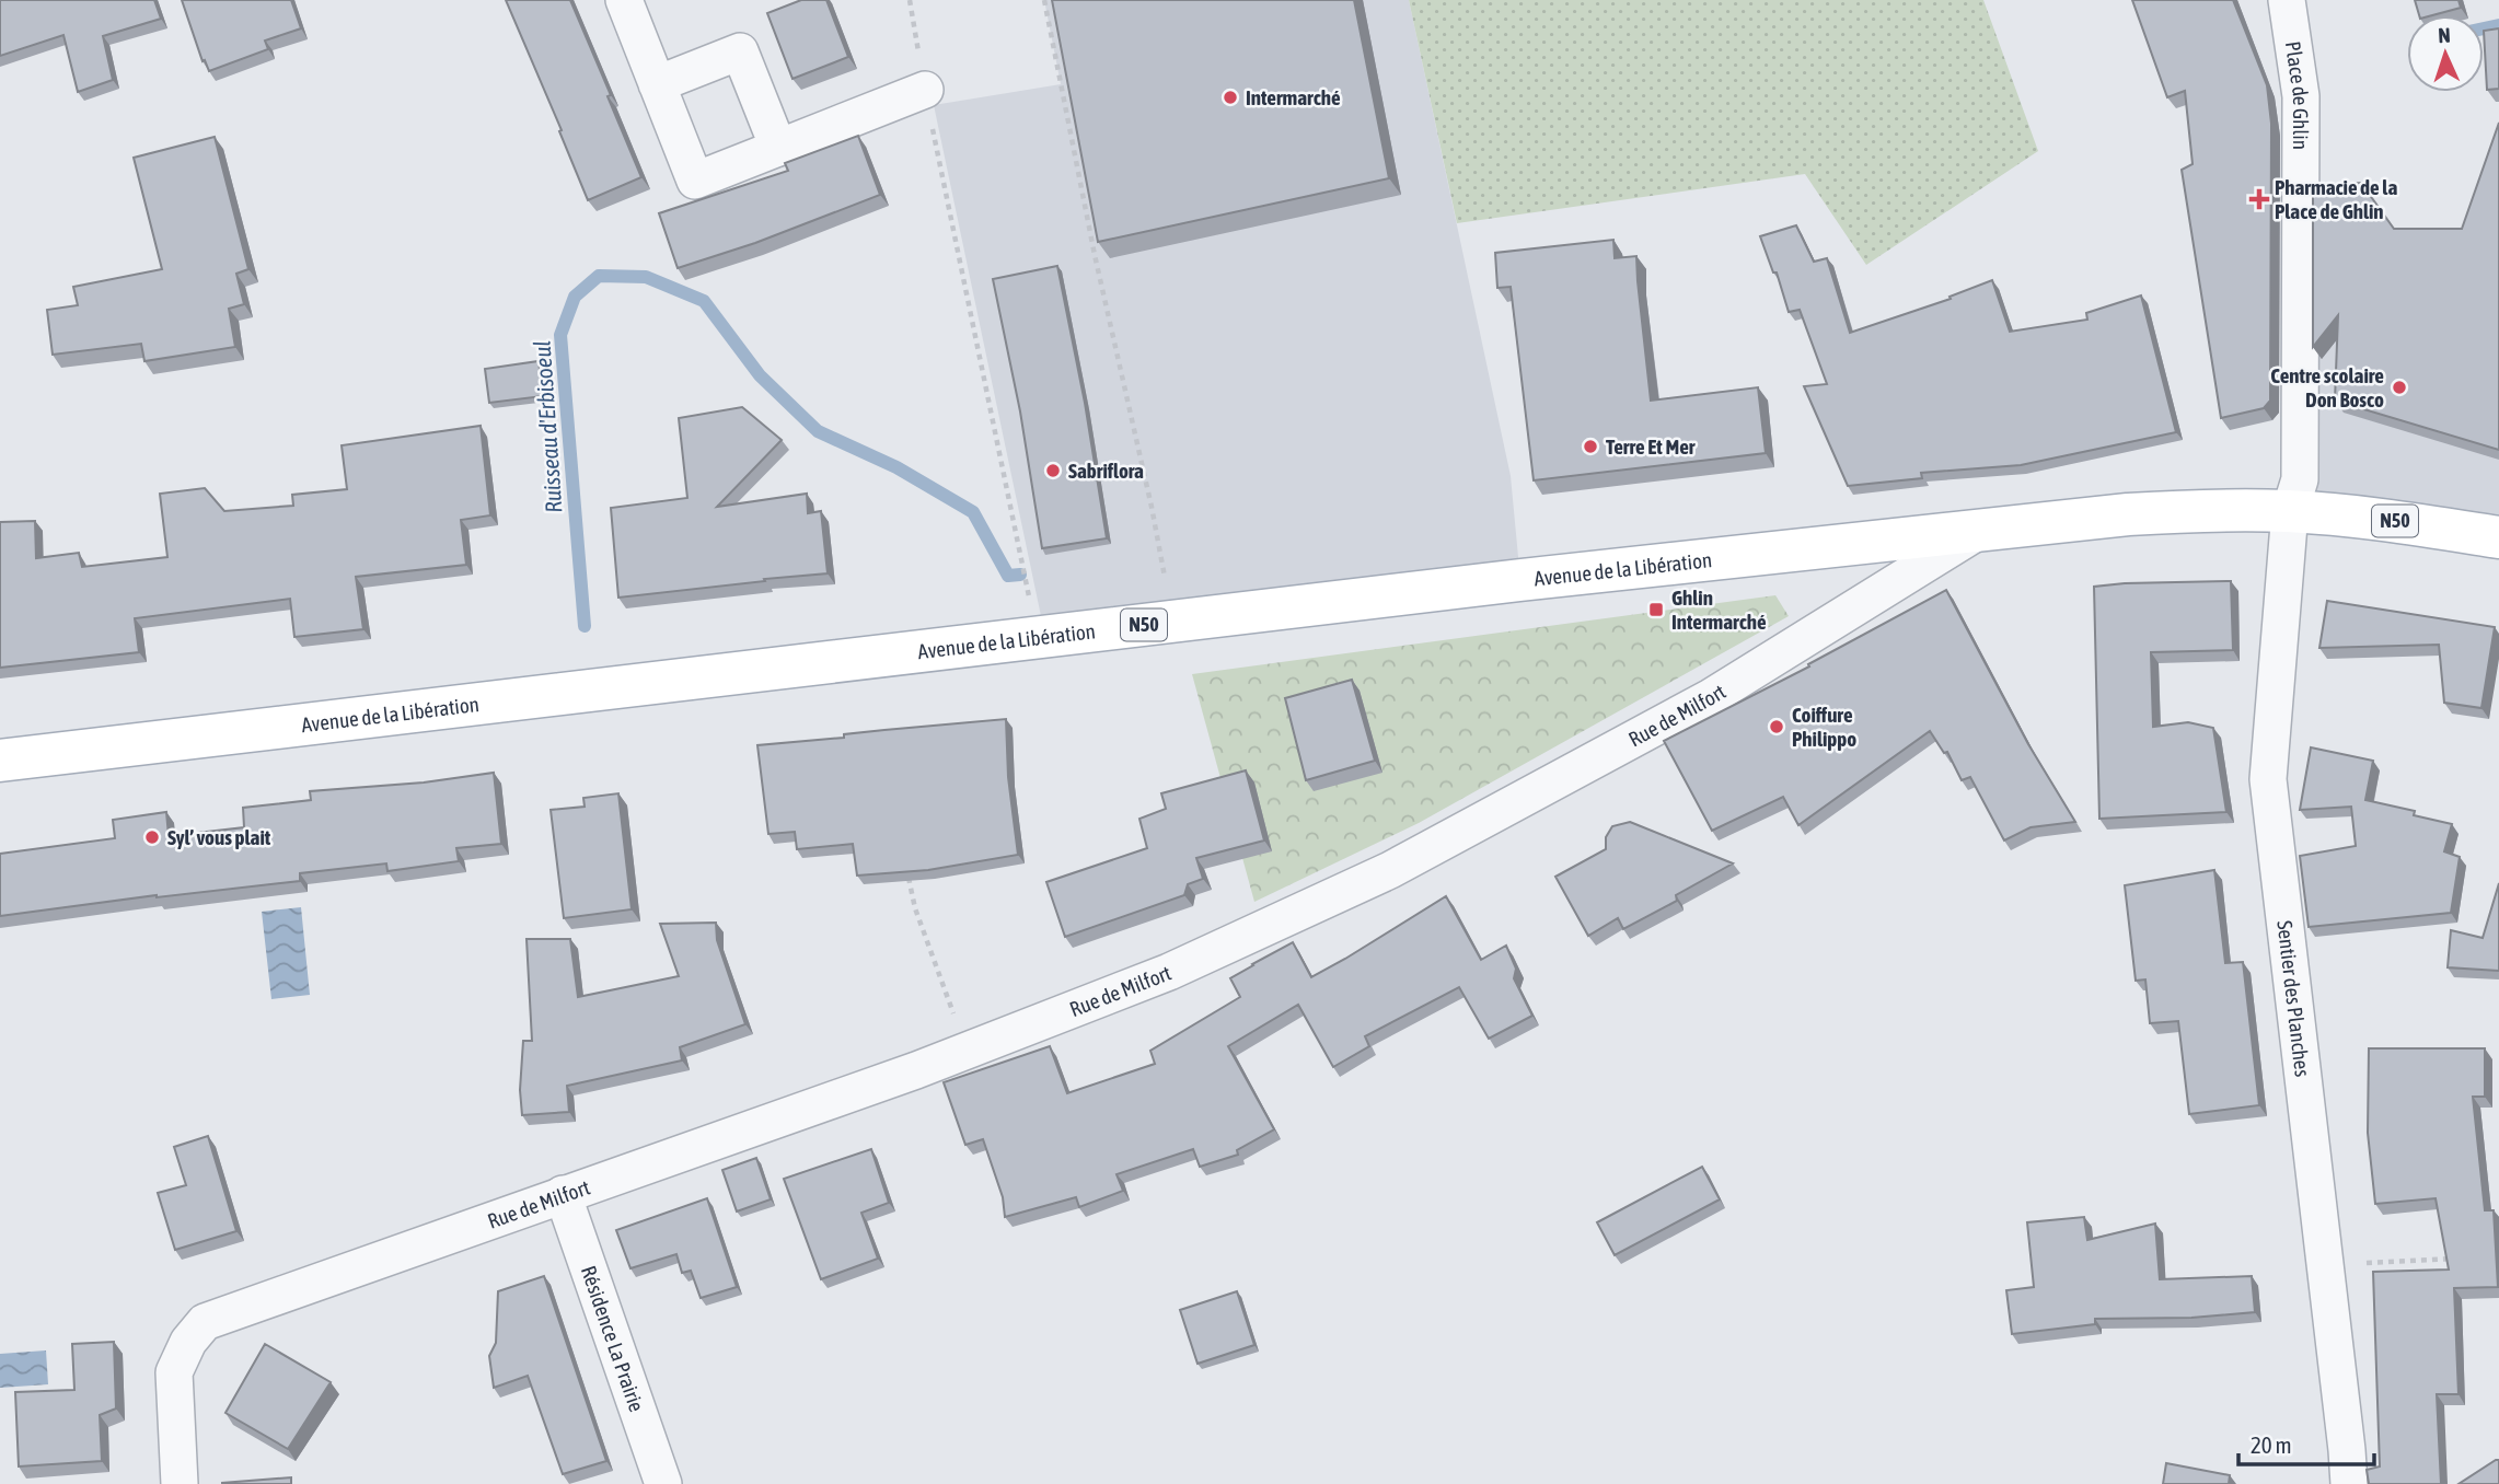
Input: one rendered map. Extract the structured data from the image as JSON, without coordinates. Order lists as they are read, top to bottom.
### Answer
{
  "streets": {
    "main road": ["N50", "Avenue de la Libération"],
    "street": [
      "Place de Ghlin",
      "Rue de Milfort",
      "Sentier des Planches",
      "Résidence La Prairie"
    ]
  },
  "crossings": [
    ["Place de Ghlin", "N50"],
    ["Place de Ghlin", "Avenue de la Libération"],
    ["Place de Ghlin", "Sentier des Planches"],
    ["N50", "Avenue de la Libération"],
    ["N50", "Sentier des Planches"],
    ["Avenue de la Libération", "Rue de Milfort"],
    ["Avenue de la Libération", "Sentier des Planches"],
    ["Rue de Milfort", "Résidence La Prairie"]
  ],
  "water": ["Ruisseau d'Erbisoeul"],
  "places": {
    "other": [
      "Intermarché",
      "Centre scolaire Don Bosco",
      "Terre Et Mer",
      "Sabriflora",
      "Coiffure Philippo",
      "Syl’ vous plait"
    ],
    "health": ["Pharmacie de la Place de Ghlin"],
    "transit": ["Ghlin Intermarché"]
  },
  "scale_bar": "20 m",
  "north": "top"
}
